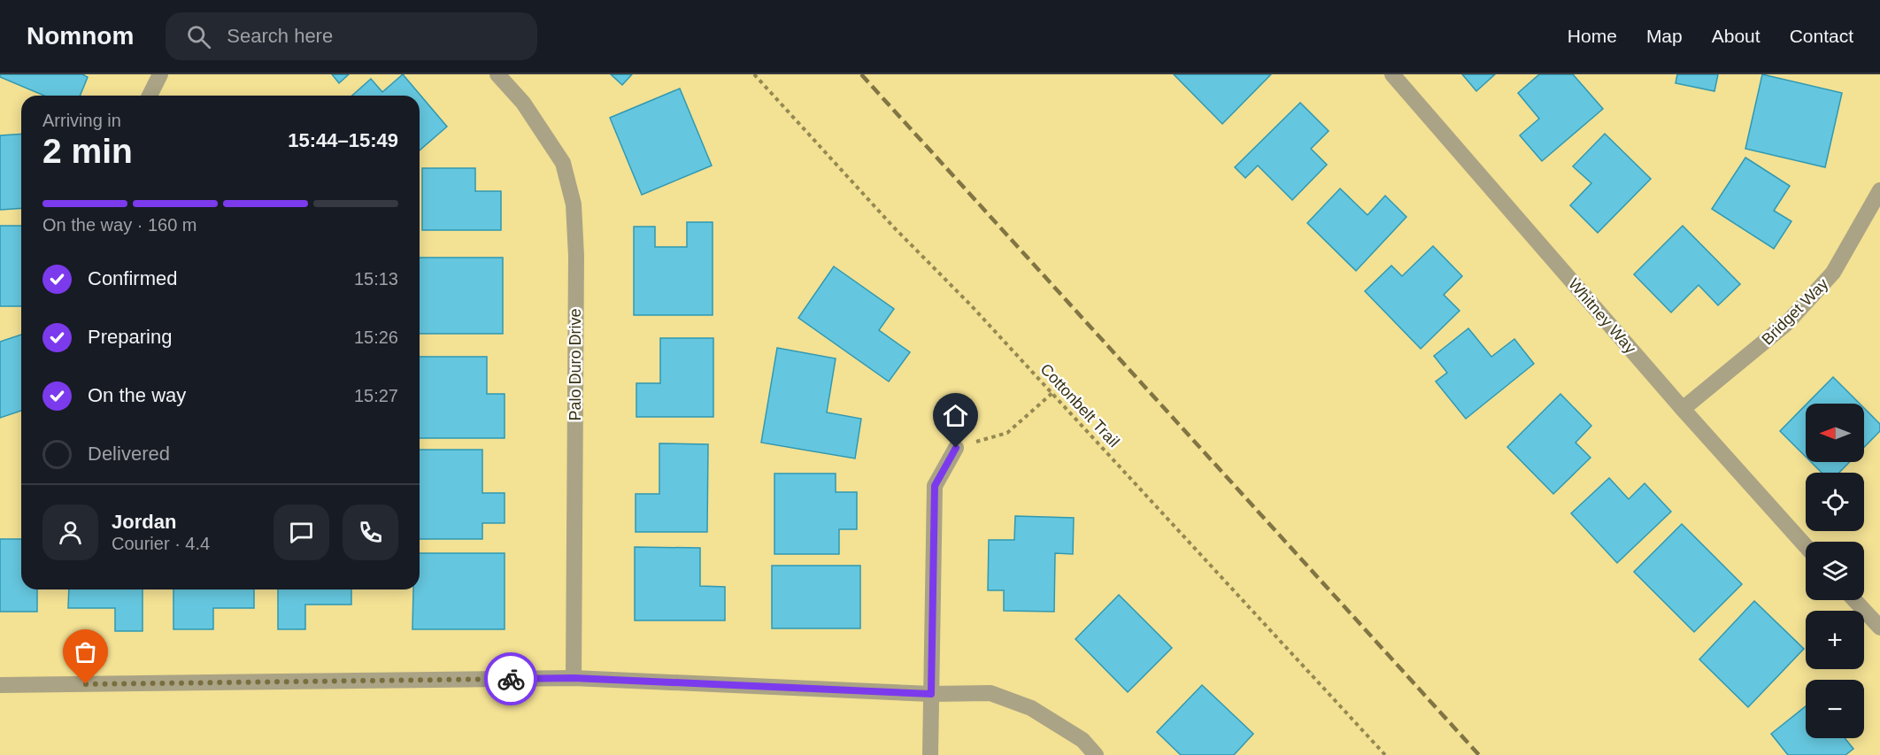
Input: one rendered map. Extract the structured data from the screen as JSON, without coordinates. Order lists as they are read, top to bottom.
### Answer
{
  "streets": {
    "street": ["Bridget Way", "Whitney Way", "Palo Duro Drive"],
    "path": ["Cottonbelt Trail"]
  },
  "crossings": [
    ["Bridget Way", "Whitney Way"]
  ],
  "north": "left",
  "page": {
    "header": "Nomnom",
    "search": "Search here",
    "nav": [
      "Home",
      "Map",
      "About",
      "Contact"
    ],
    "heading": ["2 min", "Arriving in", "15:44–15:49"],
    "panel": ["Jordan", "Courier · 4.4"],
    "bar": "On the way · 160 m",
    "list": [
      ["Confirmed", "15:13"],
      ["Preparing", "15:26"],
      ["On the way", "15:27"],
      "Delivered"
    ],
    "map_buttons": ["+", "−"]
  }
}
